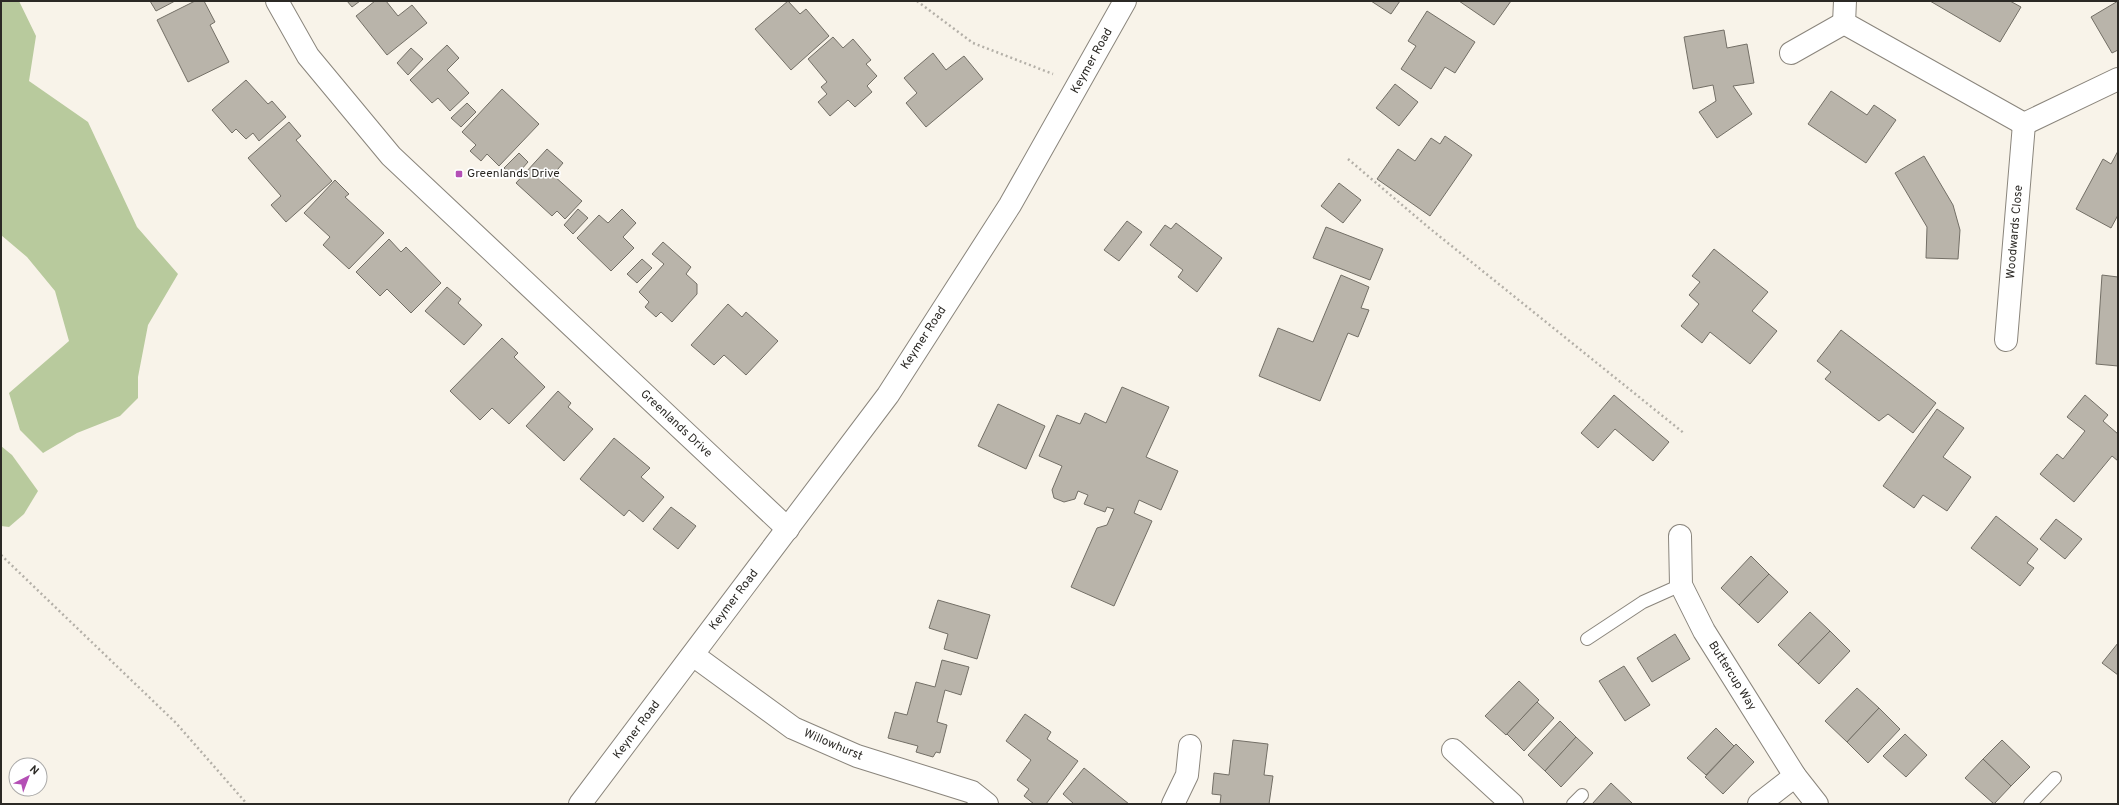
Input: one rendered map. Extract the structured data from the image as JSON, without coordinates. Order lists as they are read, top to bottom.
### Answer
{
  "streets": {
    "street": [
      "Keymer Road",
      "Woodwards Close",
      "Greenlands Drive",
      "Buttercup Way",
      "Keyner Road",
      "Willowhurst"
    ]
  },
  "crossings": [
    ["Keymer Road", "Greenlands Drive"],
    ["Keymer Road", "Keyner Road"],
    ["Keymer Road", "Willowhurst"],
    ["Keyner Road", "Willowhurst"]
  ],
  "places": {
    "transit": ["Greenlands Drive"]
  },
  "north": "top right"
}
